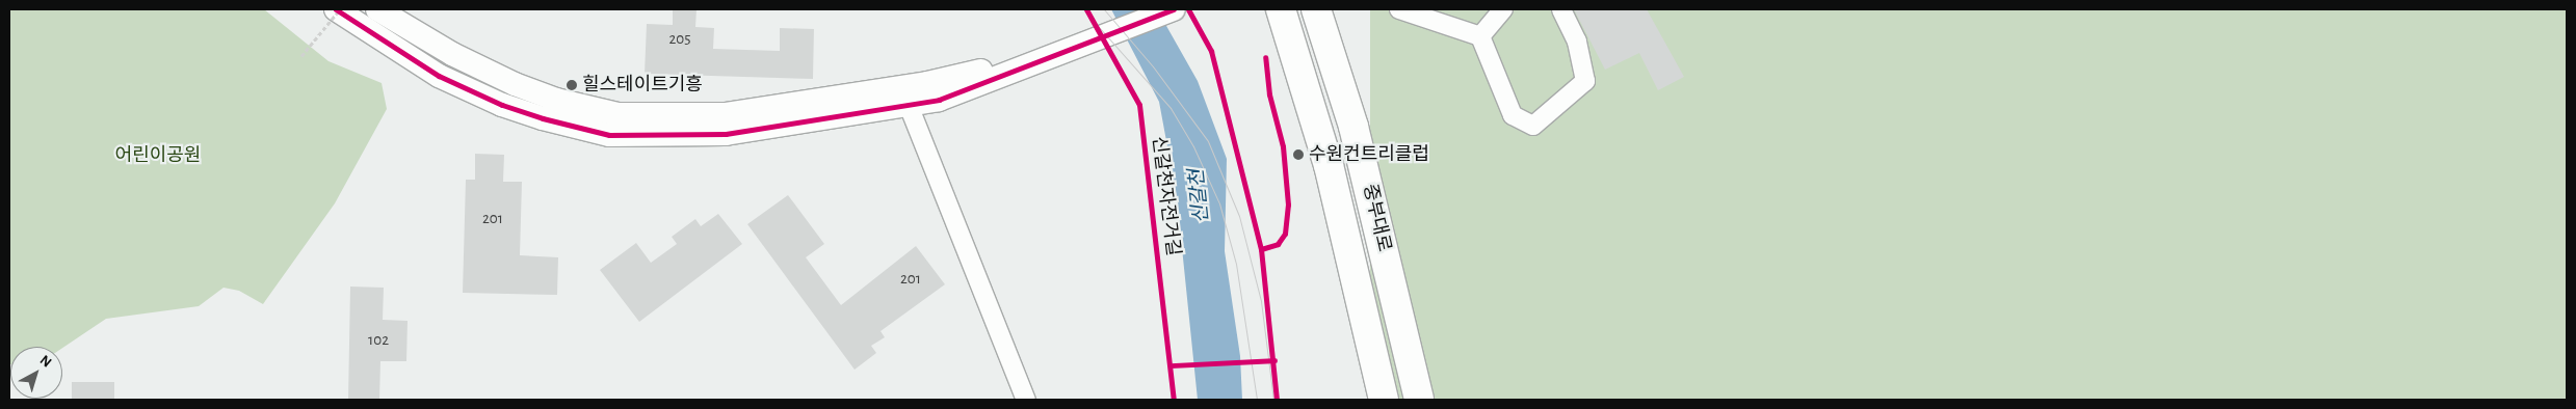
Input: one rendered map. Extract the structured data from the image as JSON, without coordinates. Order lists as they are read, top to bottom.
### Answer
{
  "streets": {
    "main road": ["중부대로"],
    "cycle path": ["신갈천자전거길"]
  },
  "water": ["신갈천"],
  "parks": ["어린이공원"],
  "places": ["힐스테이트기흥", "수원컨트리클럽"],
  "house_numbers": [
    "205",
    "201",
    "201",
    "102"
  ],
  "north": "top right"
}
